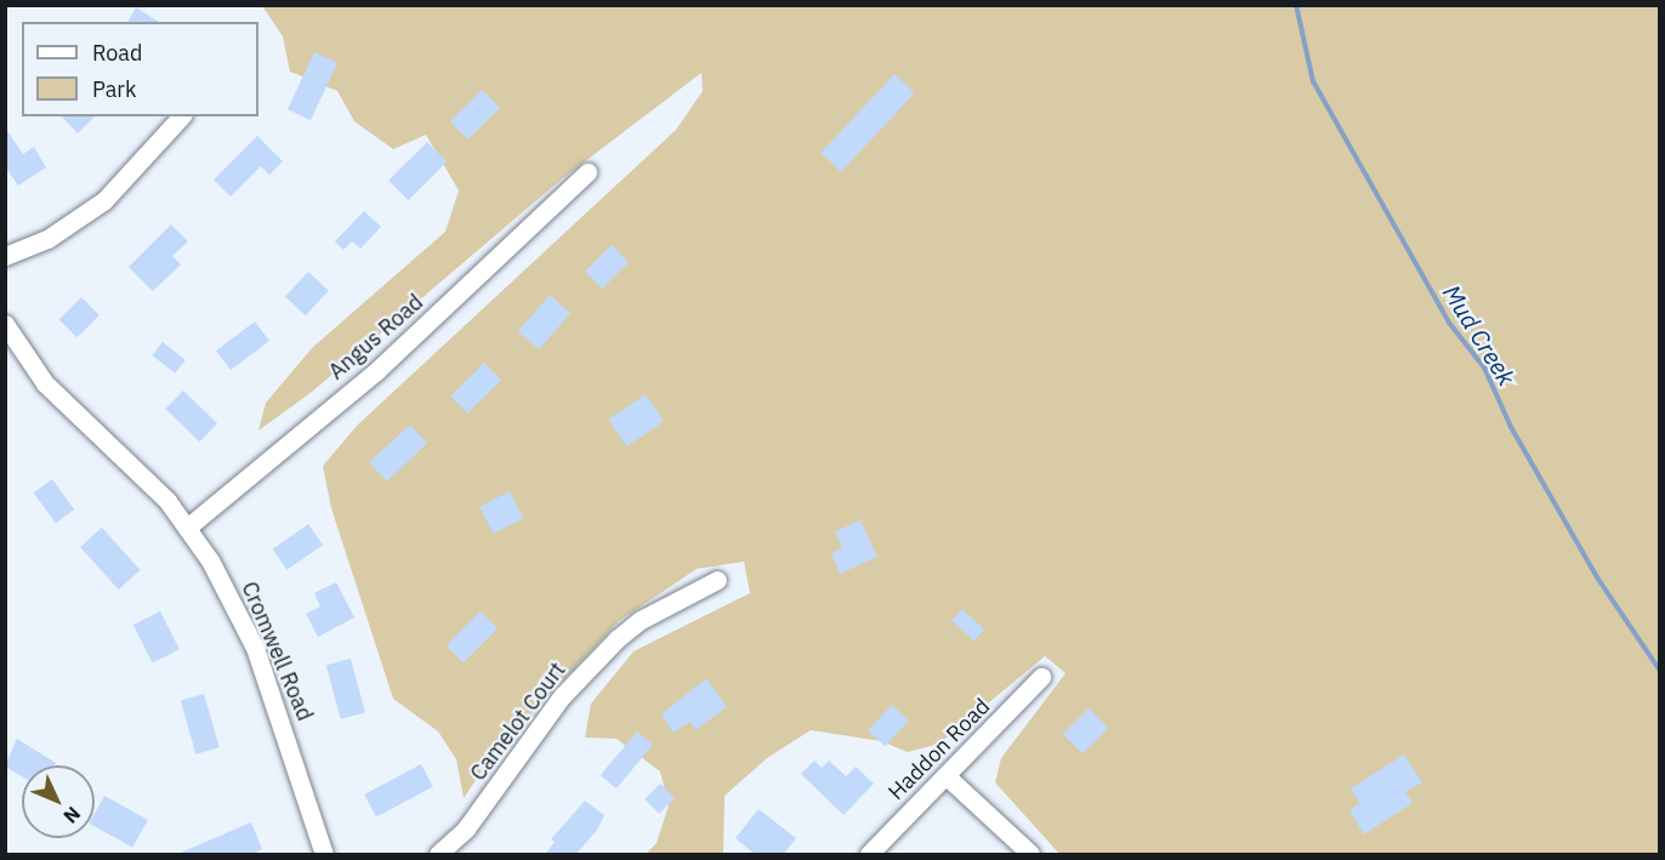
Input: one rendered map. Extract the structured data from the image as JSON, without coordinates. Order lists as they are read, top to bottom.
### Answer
{
  "streets": {
    "street": [
      "Angus Road",
      "Cromwell Road",
      "Camelot Court",
      "Haddon Road"
    ]
  },
  "crossings": [
    ["Angus Road", "Cromwell Road"]
  ],
  "water": ["Mud Creek"],
  "legend": ["Road", "Park"],
  "north": "bottom right"
}
